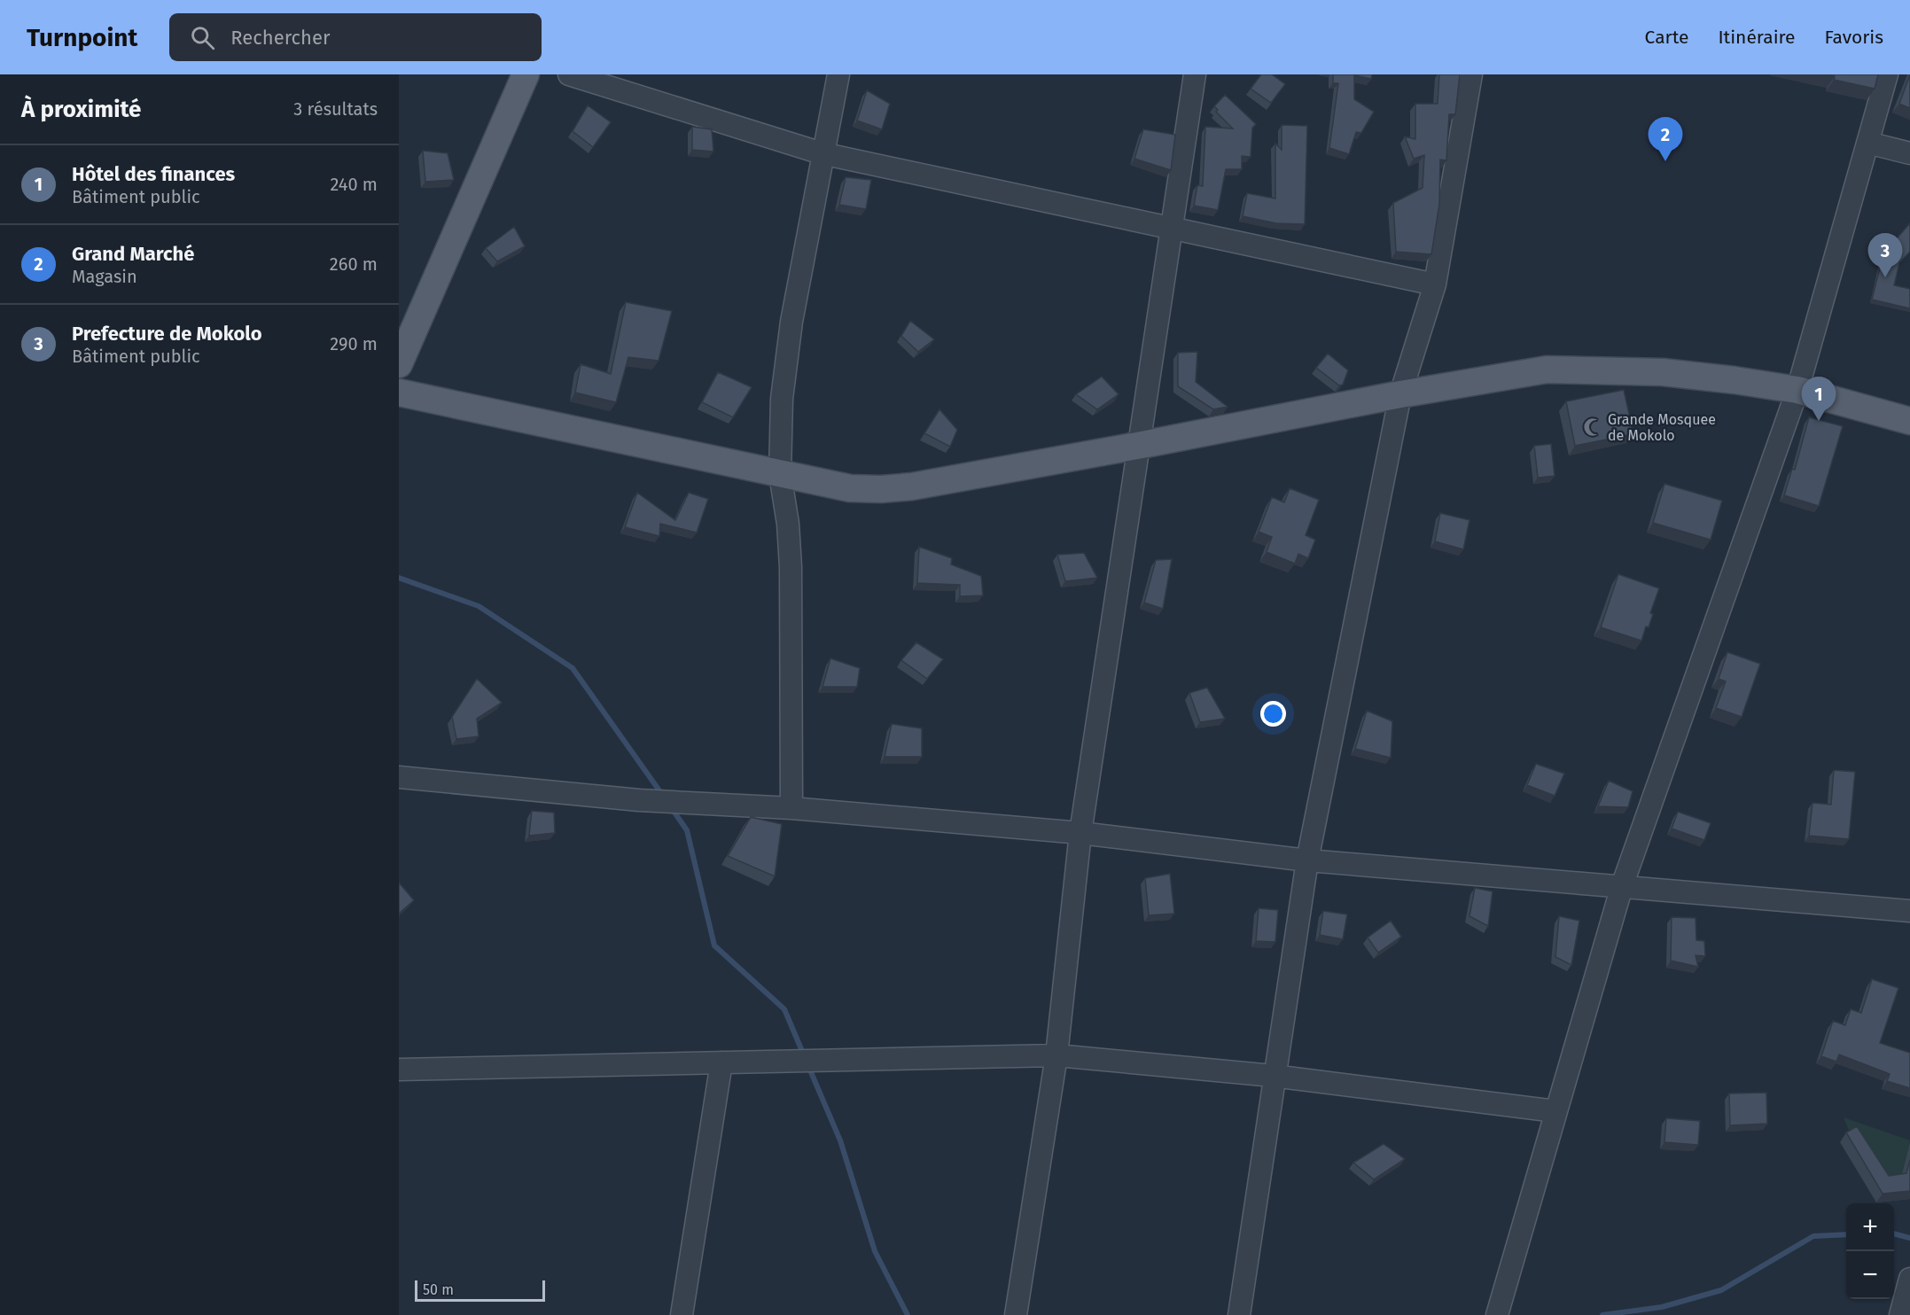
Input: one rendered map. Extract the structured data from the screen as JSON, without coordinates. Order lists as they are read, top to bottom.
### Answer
{
  "places": {
    "mosque": ["Grande Mosquee de Mokolo"]
  },
  "scale_bar": "50 m",
  "page": {
    "header": "Turnpoint",
    "search": "Rechercher",
    "nav": ["Carte", "Itinéraire", "Favoris"],
    "heading": ["À proximité", "3 résultats"],
    "pins": ["2", "3", "1"],
    "list": [
      {
        "mark": "1",
        "name": "Hôtel des finances",
        "note": "Bâtiment public",
        "value": "240 m"
      },
      {
        "mark": "2",
        "name": "Grand Marché",
        "note": "Magasin",
        "value": "260 m"
      },
      {
        "mark": "3",
        "name": "Prefecture de Mokolo",
        "note": "Bâtiment public",
        "value": "290 m"
      }
    ],
    "map_buttons": ["+", "−"],
    "scale": "50 m"
  }
}
